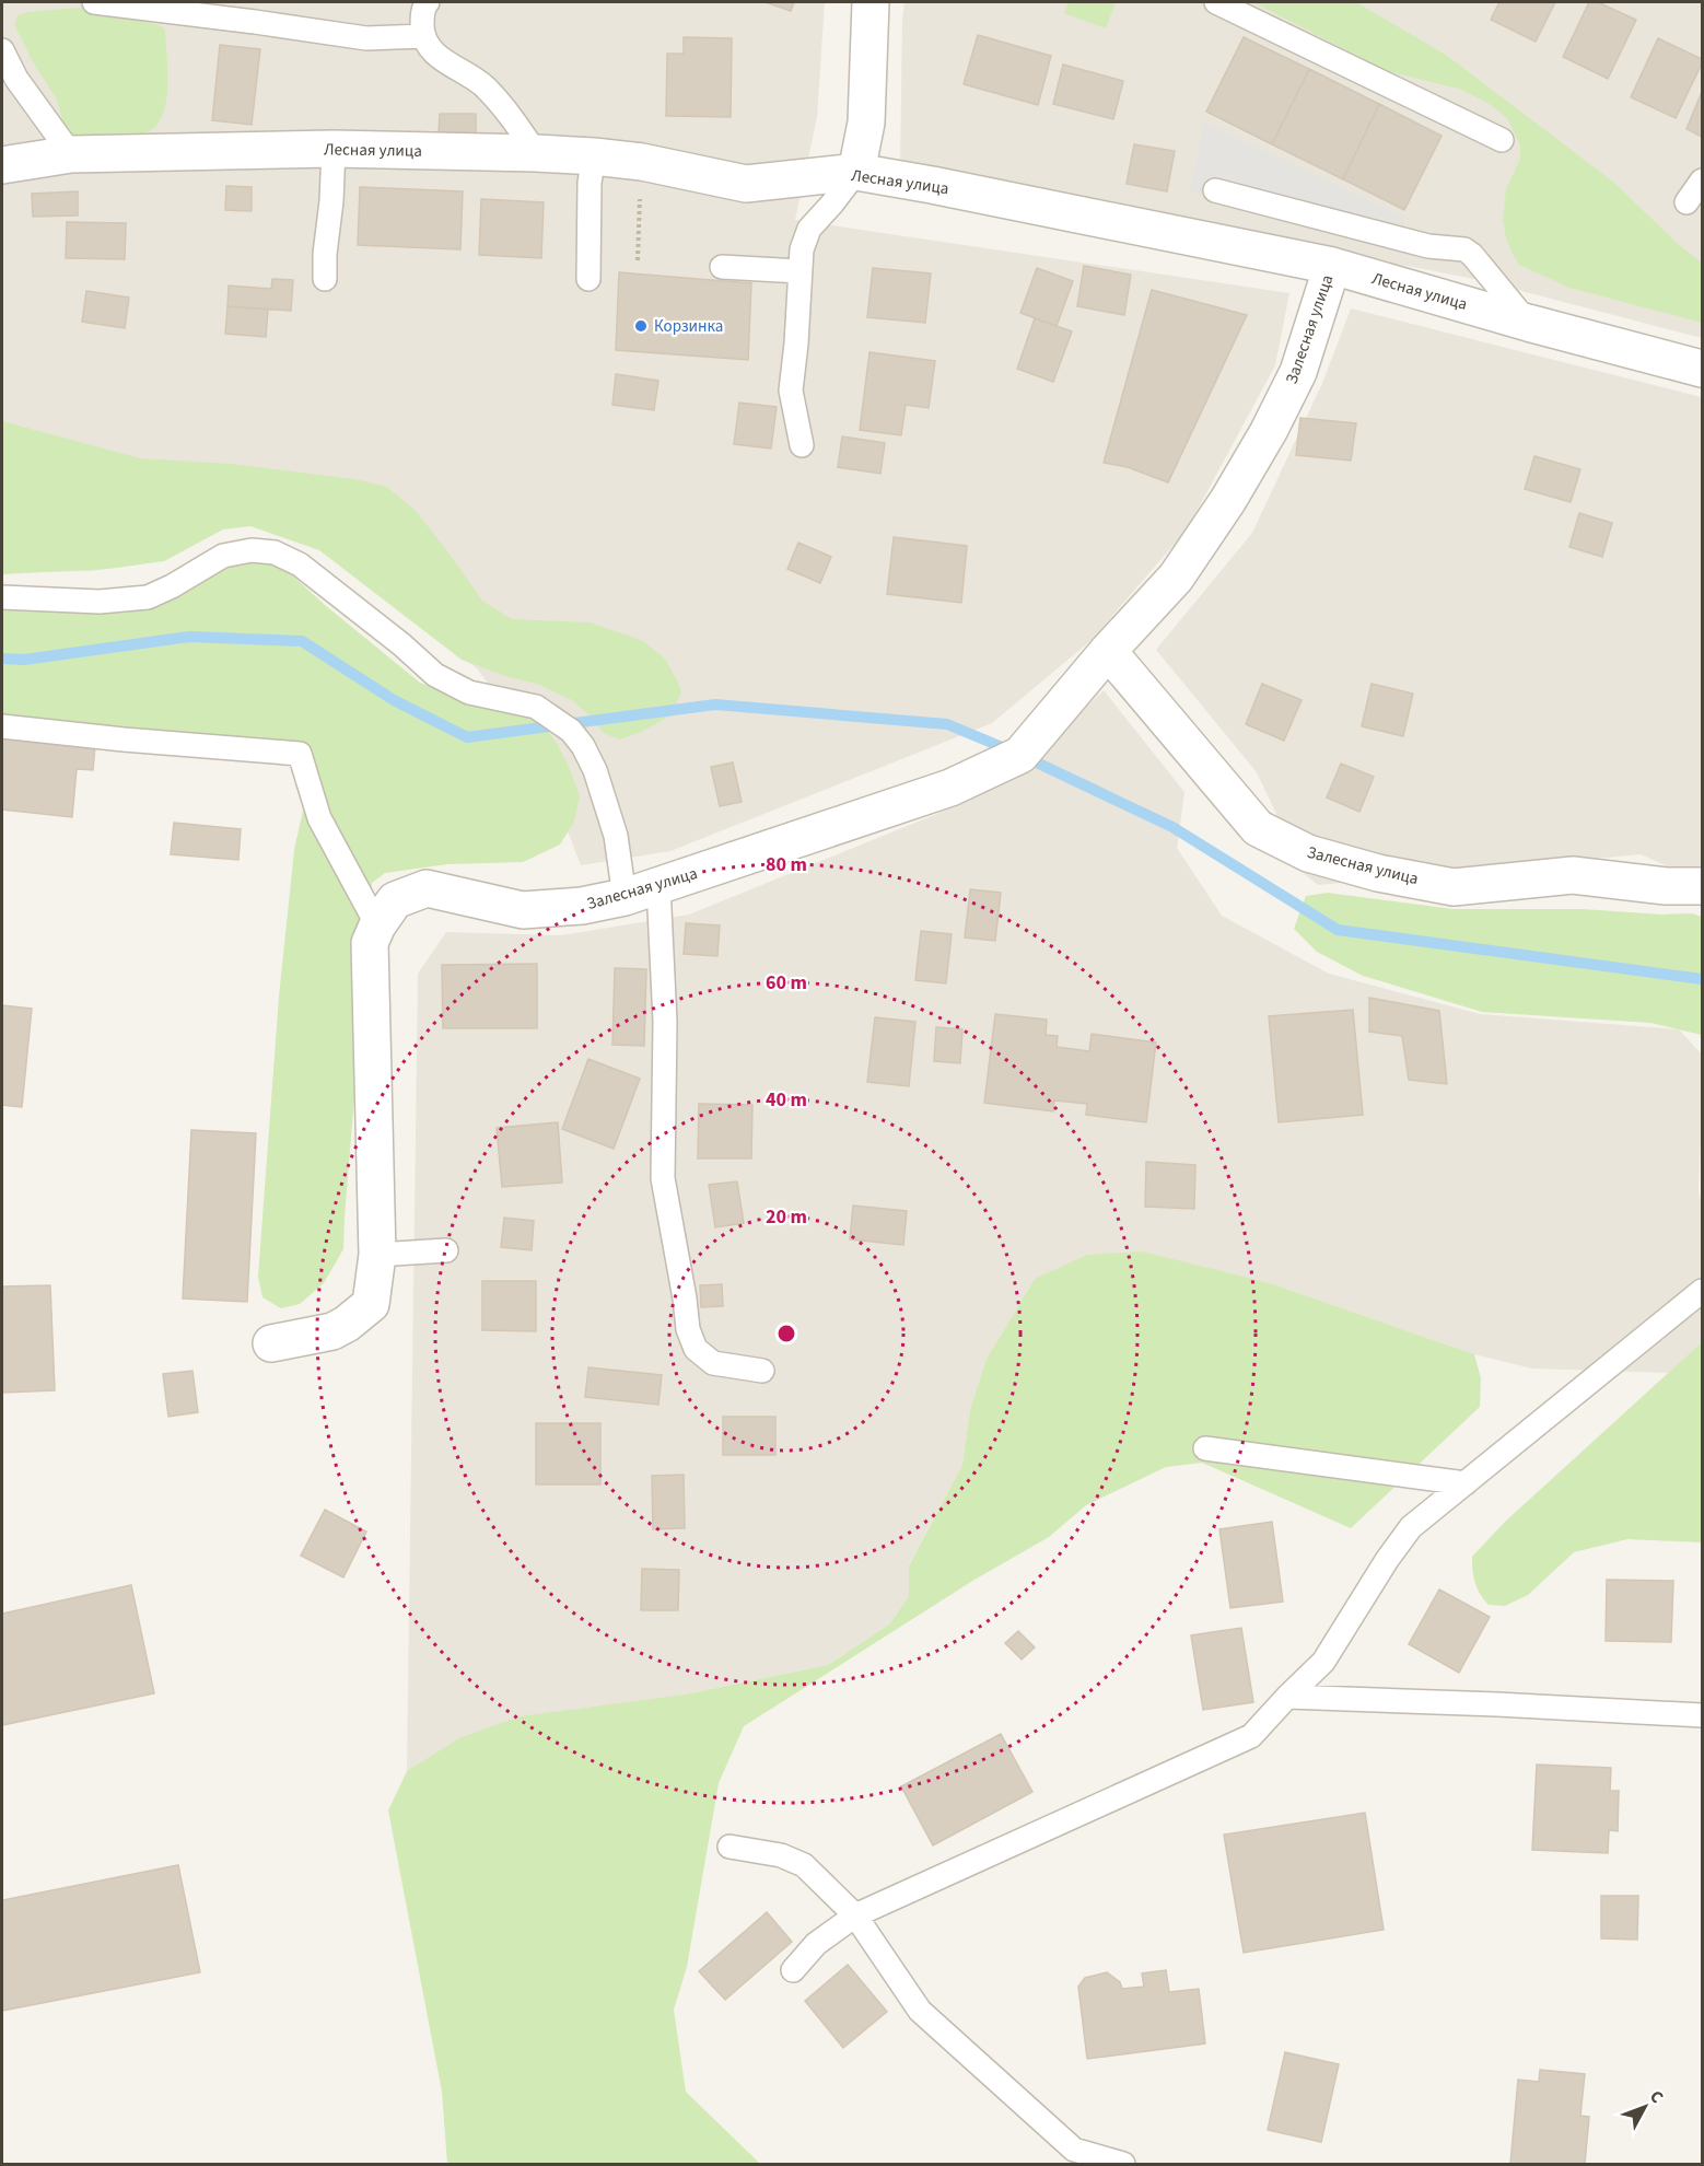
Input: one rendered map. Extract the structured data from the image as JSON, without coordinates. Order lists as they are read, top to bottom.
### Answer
{
  "streets": {
    "street": ["Лесная улица", "Залесная улица"]
  },
  "crossings": [
    ["Лесная улица", "Залесная улица"]
  ],
  "places": ["Корзинка"],
  "north": "top right",
  "rings": [
    "80 m",
    "60 m",
    "40 m",
    "20 m"
  ]
}
